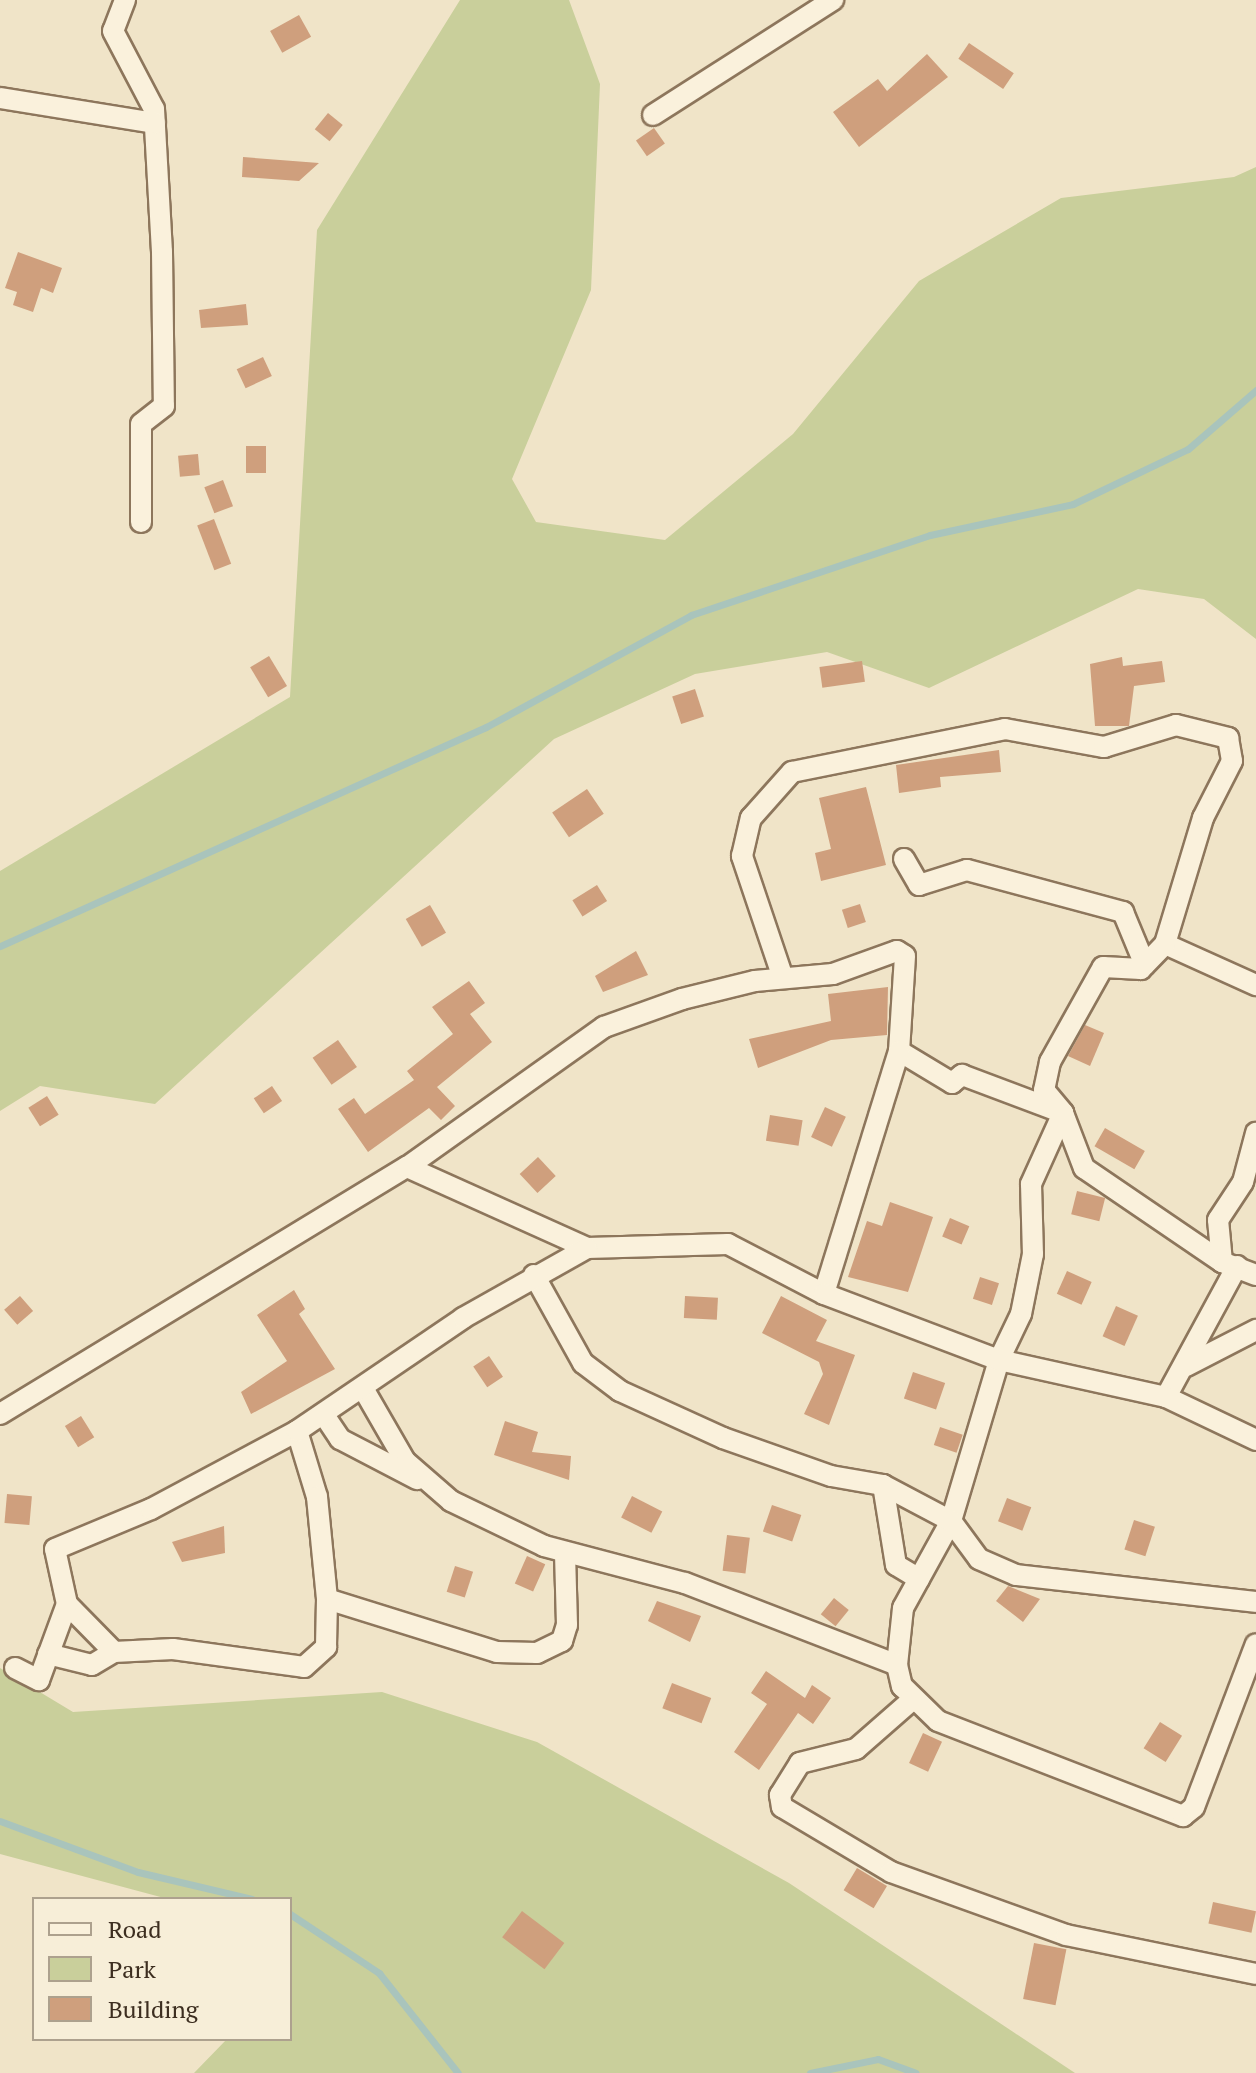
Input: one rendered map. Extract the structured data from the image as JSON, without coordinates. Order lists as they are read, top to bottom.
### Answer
{
  "legend": ["Road", "Park", "Building"]
}
